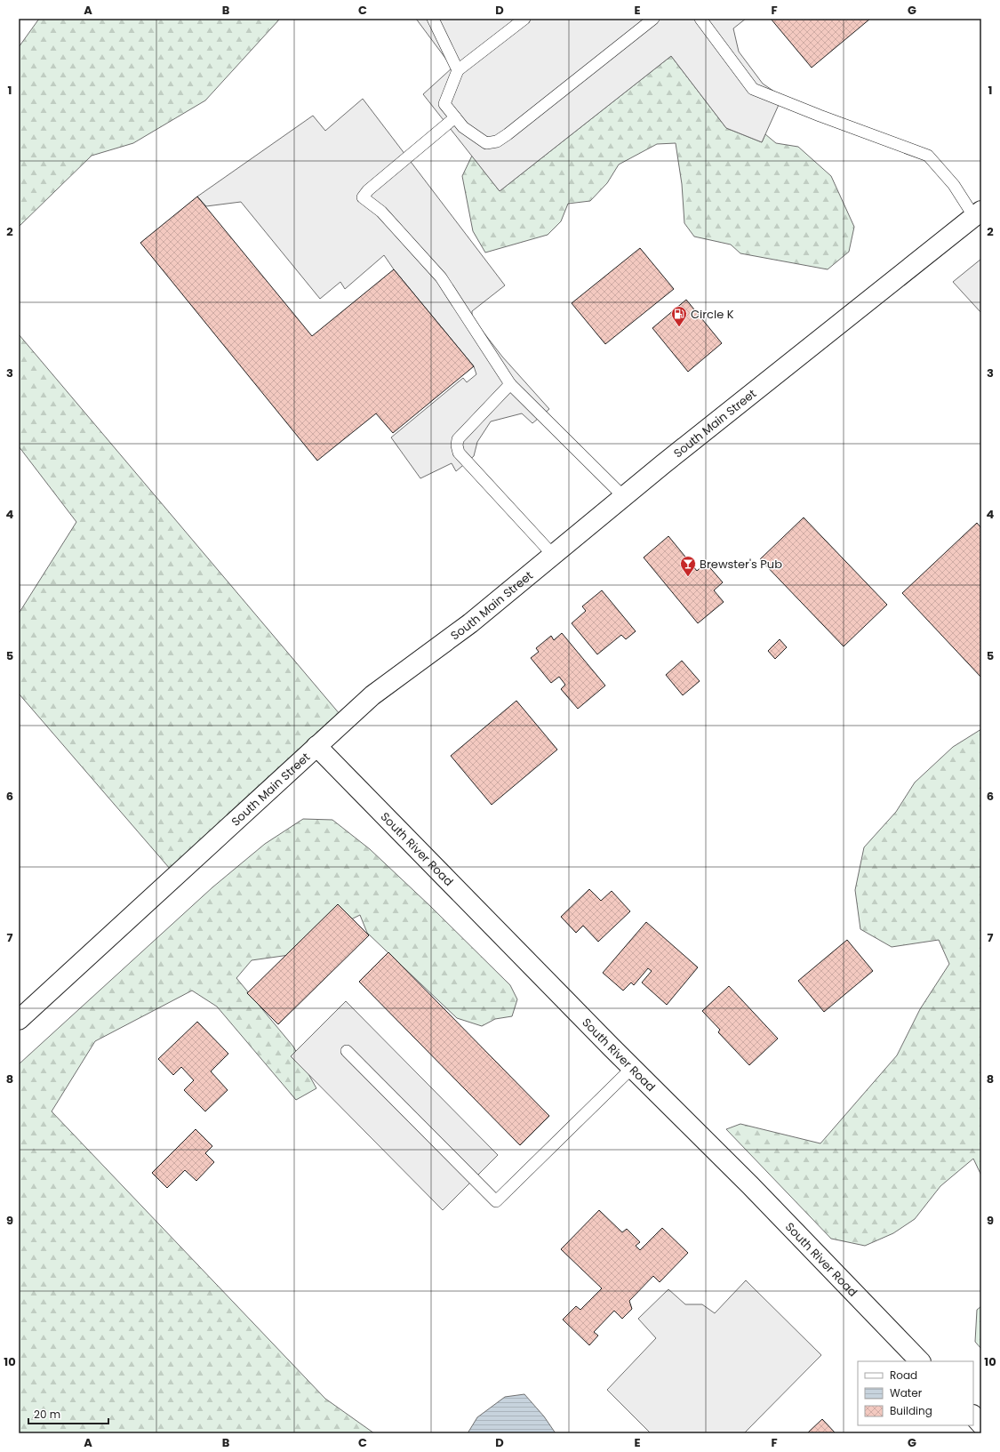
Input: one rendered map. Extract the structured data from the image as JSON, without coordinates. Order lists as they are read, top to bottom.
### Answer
{
  "streets": {
    "main road": ["South Main Street", "South River Road"]
  },
  "crossings": [
    ["South Main Street", "South River Road"]
  ],
  "places": {
    "fuel station": ["Circle K"],
    "bar": ["Brewster's Pub"]
  },
  "legend": ["Road", "Water", "Building"],
  "scale_bar": "20 m",
  "grid": {
    "columns": [
      "A",
      "B",
      "C",
      "D",
      "E",
      "F",
      "G"
    ],
    "rows": [
      "1",
      "2",
      "3",
      "4",
      "5",
      "6",
      "7",
      "8",
      "9",
      "10"
    ]
  }
}
